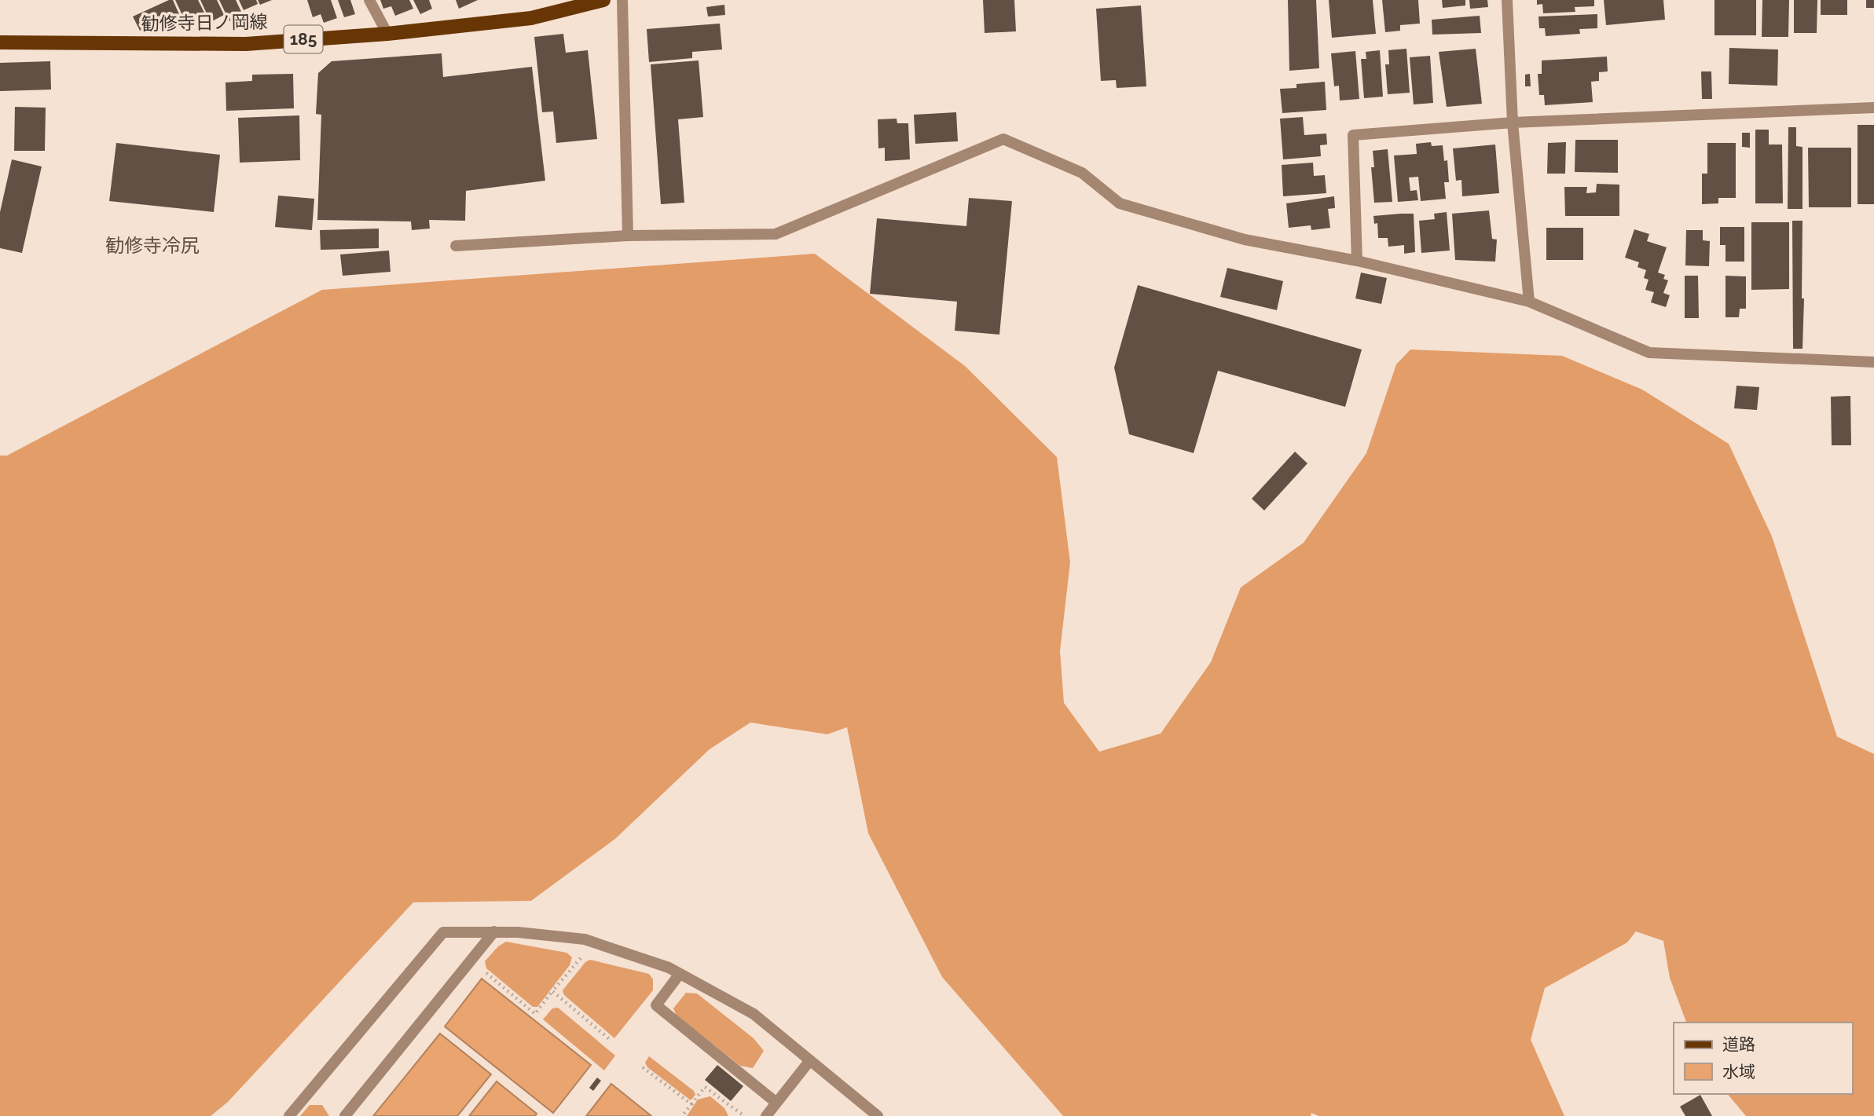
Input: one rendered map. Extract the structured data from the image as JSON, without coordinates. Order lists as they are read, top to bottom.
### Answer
{
  "streets": {
    "main road": ["勧修寺日ノ岡線", "185"]
  },
  "districts": ["勧修寺冷尻"],
  "legend": ["道路", "水域"]
}
